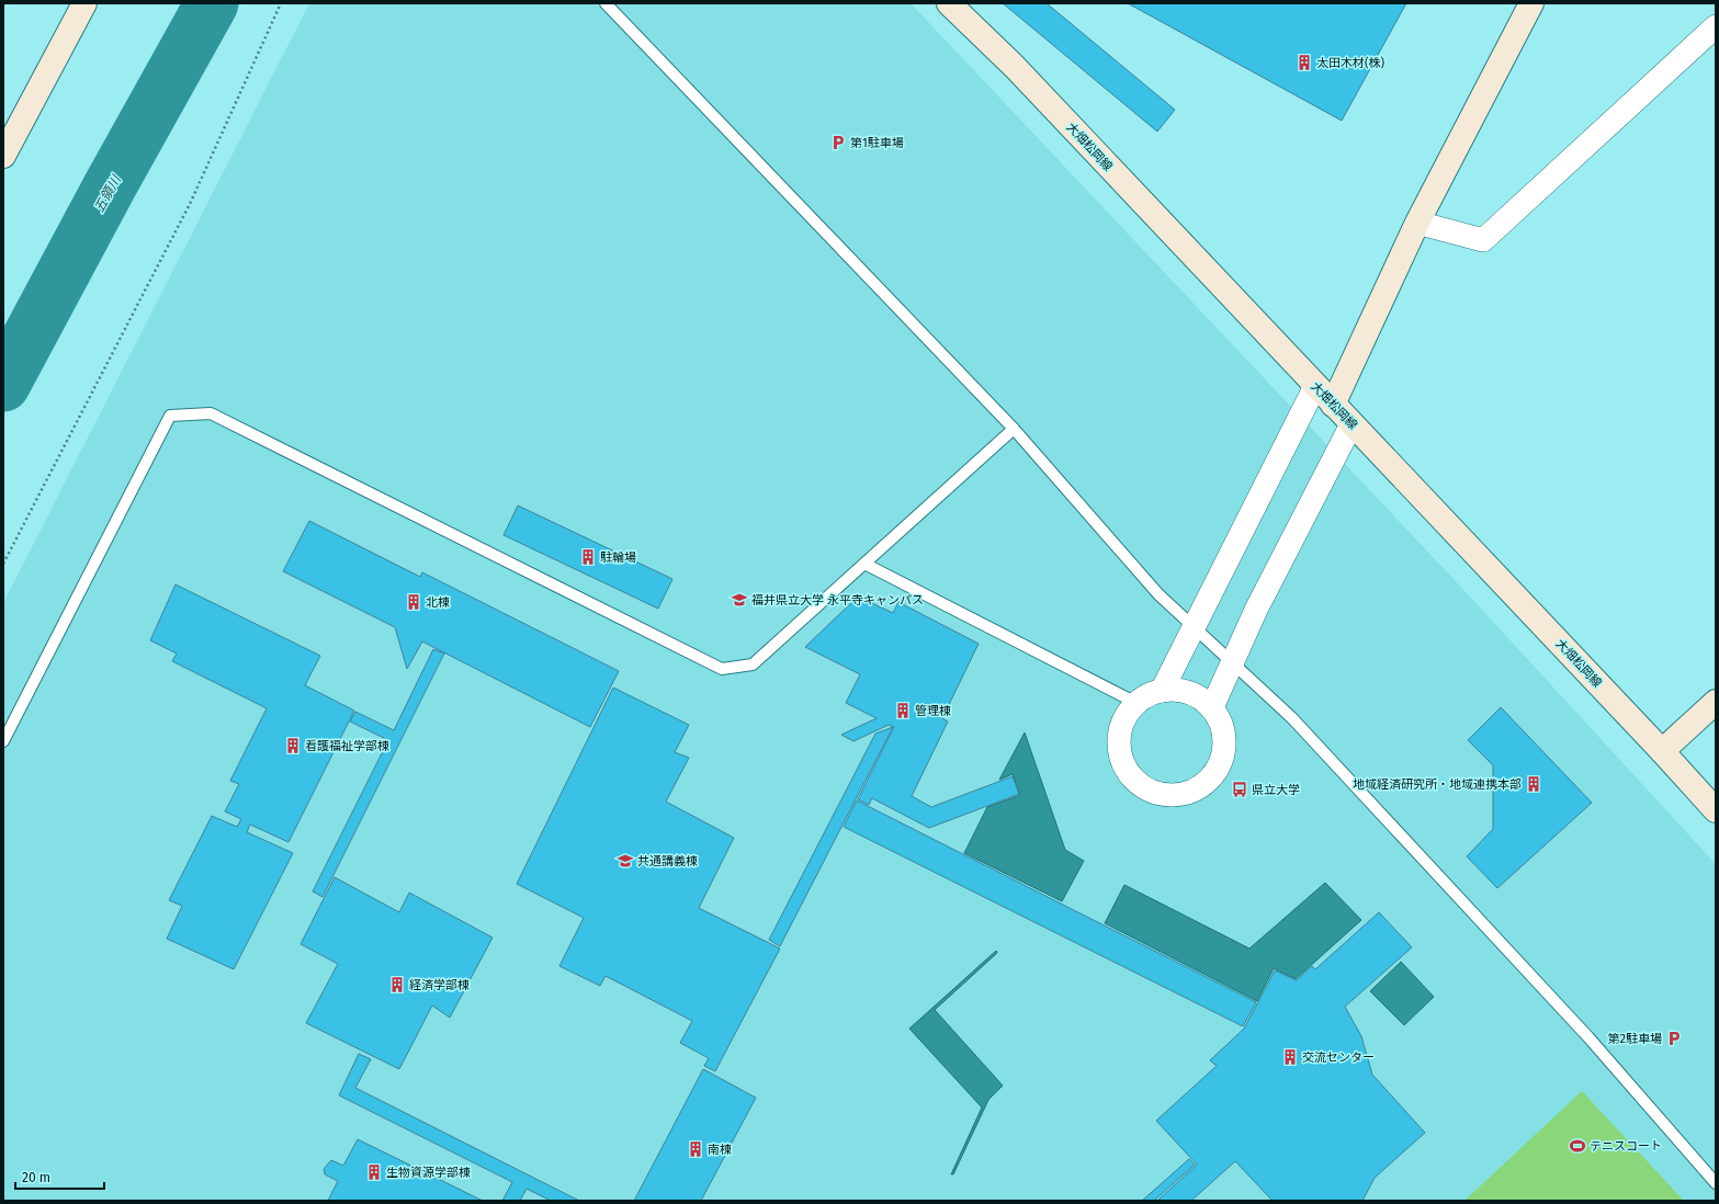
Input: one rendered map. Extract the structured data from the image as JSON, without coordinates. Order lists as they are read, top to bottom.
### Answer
{
  "streets": {
    "main road": ["大畑松岡線"]
  },
  "water": ["五領川"],
  "places": {
    "building": [
      "太田木材(株)",
      "駐輪場",
      "北棟",
      "管理棟",
      "看護福祉学部棟",
      "地域経済研究所・地域連携本部",
      "経済学部棟",
      "交流センター",
      "南棟",
      "生物資源学部棟"
    ],
    "parking": ["第1駐車場", "第2駐車場"],
    "school or university": ["福井県立大学 永平寺キャンパス", "共通講義棟"],
    "bus stop": ["県立大学"],
    "sports": ["テニスコート"]
  },
  "scale_bar": "20 m"
}
